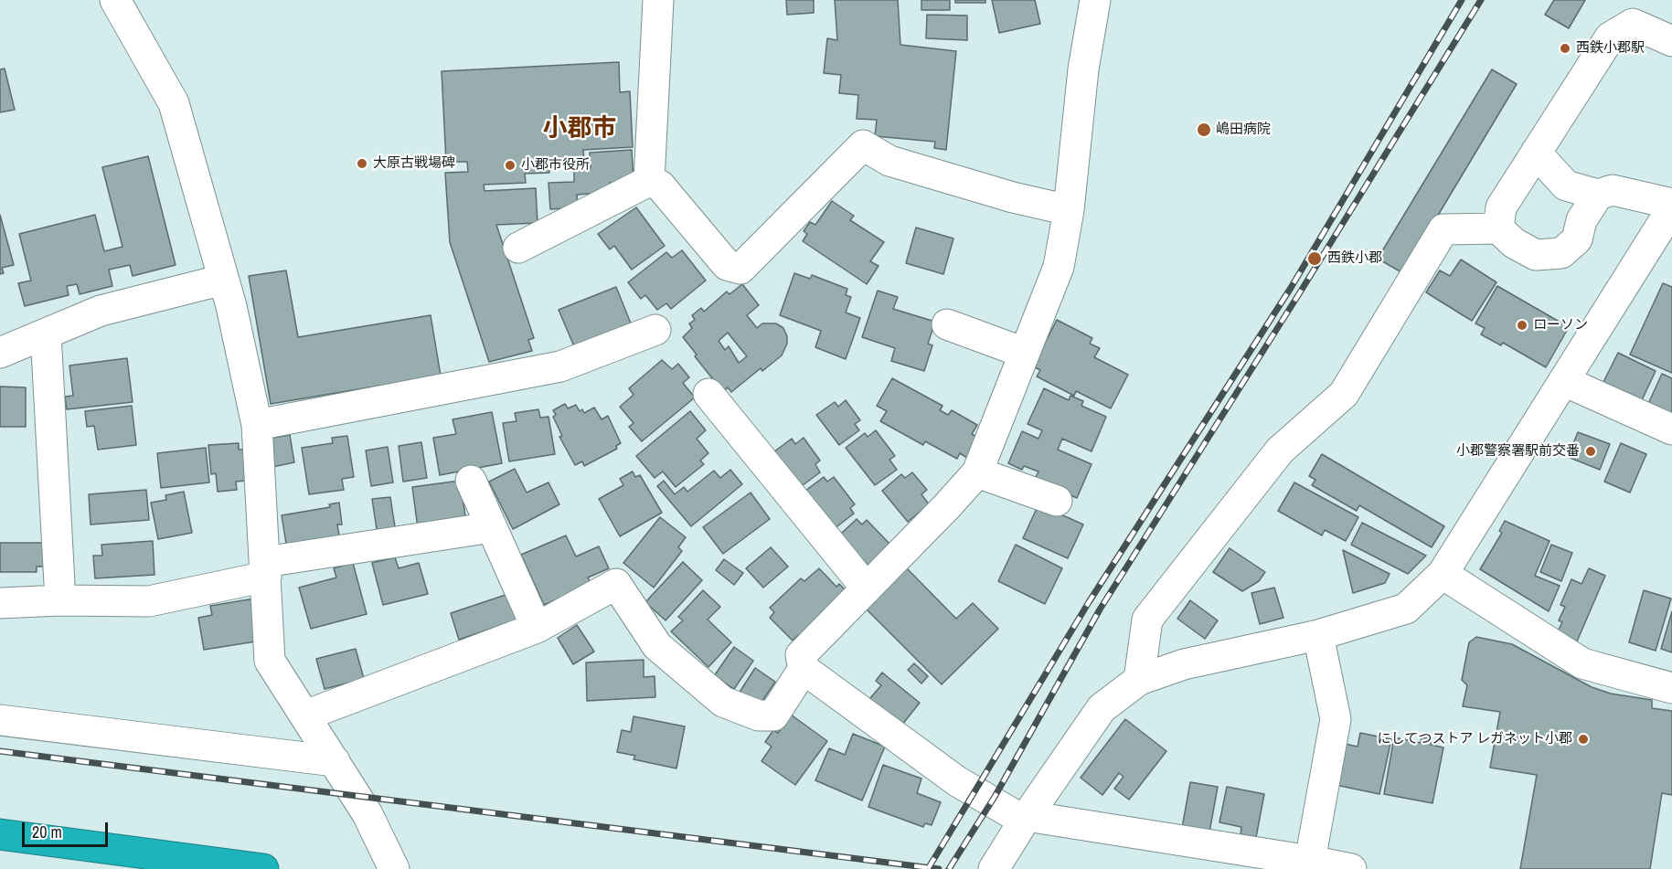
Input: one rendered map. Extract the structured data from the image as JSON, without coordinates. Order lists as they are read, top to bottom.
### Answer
{
  "districts": ["小郡市"],
  "places": [
    "西鉄小郡駅",
    "嶋田病院",
    "大原古戦場碑",
    "小郡市役所",
    "西鉄小郡",
    "ローソン",
    "小郡警察署駅前交番",
    "にしてつストア レガネット小郡"
  ],
  "scale_bar": "20 m"
}
